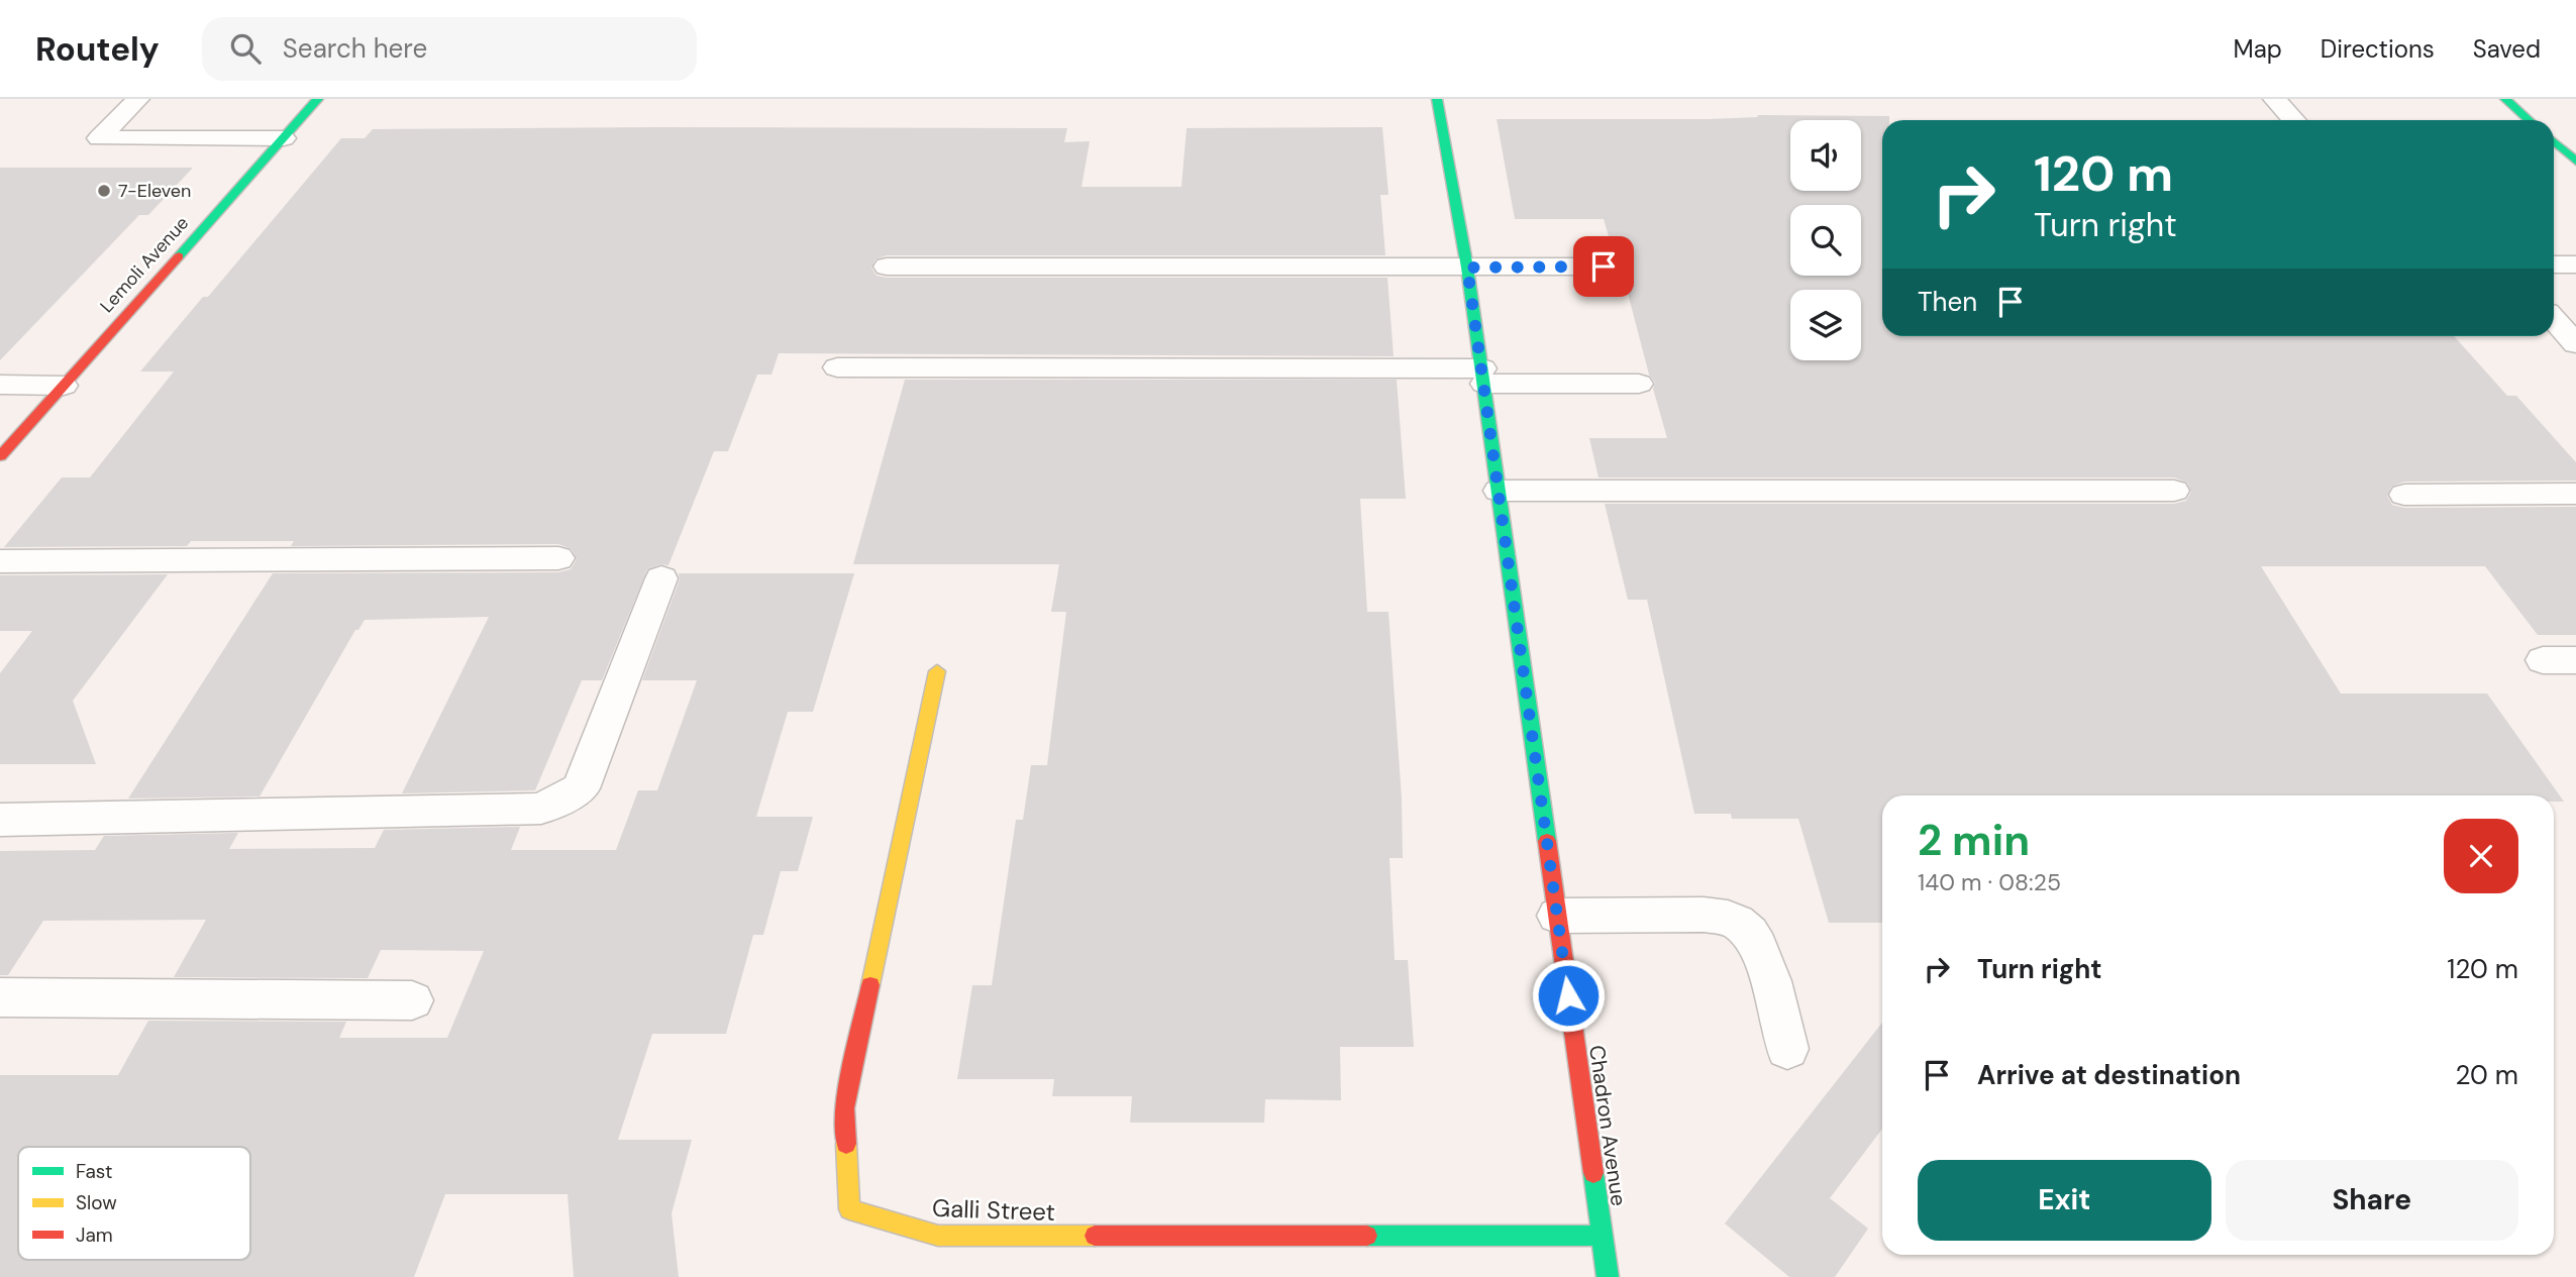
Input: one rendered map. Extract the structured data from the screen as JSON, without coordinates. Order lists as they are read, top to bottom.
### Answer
{
  "streets": {
    "street": ["Lemoli Avenue", "Chadron Avenue", "Galli Street"]
  },
  "crossings": [
    ["Chadron Avenue", "Galli Street"]
  ],
  "places": ["7-Eleven"],
  "legend": ["Fast", "Slow", "Jam"],
  "page": {
    "header": "Routely",
    "search": "Search here",
    "nav": ["Map", "Directions", "Saved"],
    "turn": ["120 m", "Turn right"],
    "then": "Then",
    "heading": ["2 min", "140 m · 08:25"],
    "list": [
      {
        "name": "Turn right",
        "value": "120 m"
      },
      {
        "name": "Arrive at destination",
        "value": "20 m"
      }
    ],
    "buttons": ["Exit", "Share"]
  }
}
